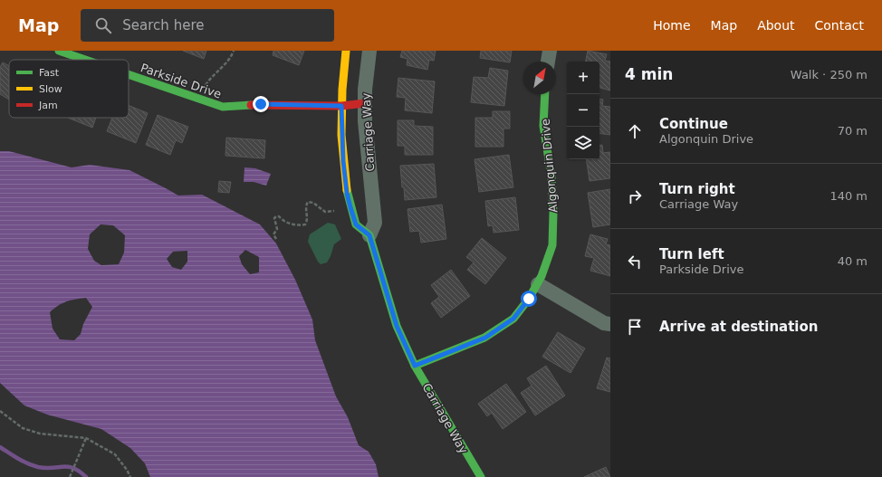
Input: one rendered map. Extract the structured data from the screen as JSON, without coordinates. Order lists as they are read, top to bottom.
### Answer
{
  "streets": {
    "street": ["Parkside Drive", "Carriage Way", "Algonquin Drive"]
  },
  "crossings": [
    ["Parkside Drive", "Carriage Way"],
    ["Carriage Way", "Algonquin Drive"]
  ],
  "legend": ["Fast", "Slow", "Jam"],
  "north": "top right",
  "page": {
    "header": "Map",
    "search": "Search here",
    "nav": [
      "Home",
      "Map",
      "About",
      "Contact"
    ],
    "heading": ["4 min", "Walk · 250 m"],
    "map_buttons": ["+", "−"],
    "list": [
      ["Continue", "Algonquin Drive", "70 m"],
      ["Turn right", "Carriage Way", "140 m"],
      ["Turn left", "Parkside Drive", "40 m"],
      "Arrive at destination"
    ]
  }
}
